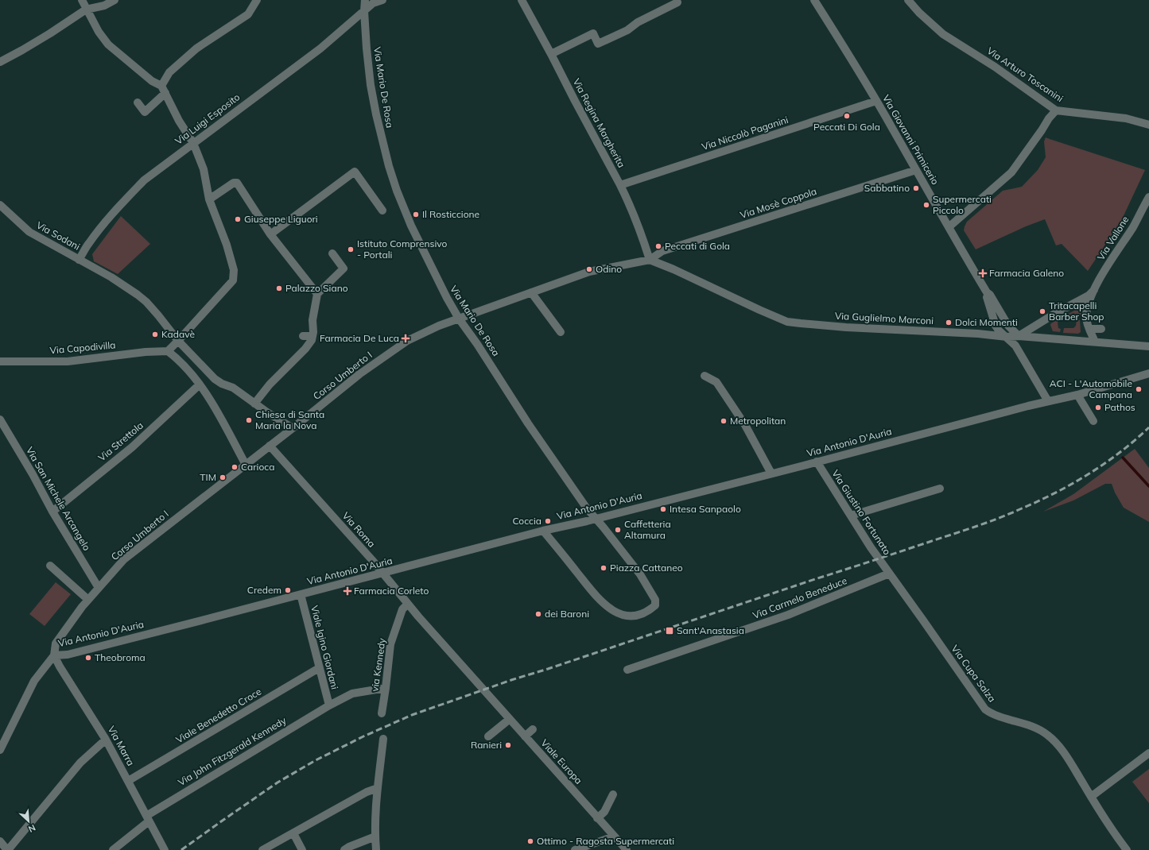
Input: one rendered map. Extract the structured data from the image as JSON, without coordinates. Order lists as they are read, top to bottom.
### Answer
{
  "streets": {
    "street": [
      "Via Arturo Toscanini",
      "Via Mario De Rosa",
      "Via Luigi Esposito",
      "Via Regina Margherita",
      "Via Niccolò Paganini",
      "Via Giovanni Primicerio",
      "Via Mosè Coppola",
      "Via Sodani",
      "Via Vallone",
      "Via Guglielmo Marconi",
      "Via Capodivilla",
      "Corso Umberto I",
      "Via Strettola",
      "Via Antonio D'Auria",
      "Via San Michele Arcangelo",
      "Via Giustino Fortunato",
      "Via Roma",
      "Via Carmelo Beneduce",
      "Viale Igino Giordani",
      "via Kennedy",
      "Via Cupa Salza",
      "Viale Benedetto Croce",
      "Via Marra",
      "Via John Fitzgerald Kennedy",
      "Viale Europa"
    ]
  },
  "crossings": [
    ["Via Mario De Rosa", "Via Luigi Esposito"],
    ["Via Mario De Rosa", "Corso Umberto I"],
    ["Via Mario De Rosa", "Via Antonio D'Auria"],
    ["Via Luigi Esposito", "Via Sodani"],
    ["Via Regina Margherita", "Via Niccolò Paganini"],
    ["Via Regina Margherita", "Via Mosè Coppola"],
    ["Via Regina Margherita", "Via Guglielmo Marconi"],
    ["Via Regina Margherita", "Corso Umberto I"],
    ["Via Niccolò Paganini", "Via Giovanni Primicerio"],
    ["Via Giovanni Primicerio", "Via Mosè Coppola"],
    ["Via Giovanni Primicerio", "Via Vallone"],
    ["Via Giovanni Primicerio", "Via Guglielmo Marconi"],
    ["Via Mosè Coppola", "Via Guglielmo Marconi"],
    ["Via Mosè Coppola", "Corso Umberto I"],
    ["Via Sodani", "Corso Umberto I"],
    ["Via Vallone", "Via Guglielmo Marconi"],
    ["Via Guglielmo Marconi", "Corso Umberto I"],
    ["Corso Umberto I", "Via Antonio D'Auria"],
    ["Corso Umberto I", "Via San Michele Arcangelo"],
    ["Corso Umberto I", "Via Roma"],
    ["Corso Umberto I", "Via Marra"],
    ["Via Strettola", "Via San Michele Arcangelo"],
    ["Via Antonio D'Auria", "Via Giustino Fortunato"],
    ["Via Antonio D'Auria", "Via Roma"],
    ["Via Antonio D'Auria", "Viale Igino Giordani"],
    ["Via Antonio D'Auria", "Via Marra"],
    ["Via Giustino Fortunato", "Via Carmelo Beneduce"],
    ["Via Giustino Fortunato", "Via Cupa Salza"],
    ["Via Roma", "via Kennedy"],
    ["Via Roma", "Viale Europa"],
    ["Via Carmelo Beneduce", "Via Cupa Salza"],
    ["Viale Igino Giordani", "Viale Benedetto Croce"],
    ["Viale Igino Giordani", "Via John Fitzgerald Kennedy"],
    ["via Kennedy", "Via John Fitzgerald Kennedy"],
    ["Viale Benedetto Croce", "Via Marra"],
    ["Via Marra", "Via John Fitzgerald Kennedy"]
  ],
  "places": {
    "other": [
      "Peccati Di Gola",
      "Sabbatino",
      "Supermercati Piccolo",
      "Il Rosticcione",
      "Giuseppe Liguori",
      "Peccati di Gola",
      "Istituto Comprensivo - Portali",
      "Odino",
      "Palazzo Siano",
      "Tritacapelli Barber Shop",
      "Dolci Momenti",
      "Kadavè",
      "ACI - L'Automobile Campana",
      "Pathos",
      "Chiesa di Santa Maria la Nova",
      "Metropolitan",
      "Carioca",
      "TIM",
      "Intesa Sanpaolo",
      "Coccia",
      "Caffetteria Altamura",
      "Piazza Cattaneo",
      "Credem",
      "dei Baroni",
      "Theobroma",
      "Ranieri",
      "Ottimo - Ragosta Supermercati"
    ],
    "health": ["Farmacia Galeno", "Farmacia De Luca", "Farmacia Corleto"],
    "transit": ["Sant'Anastasia"]
  },
  "north": "bottom right"
}
